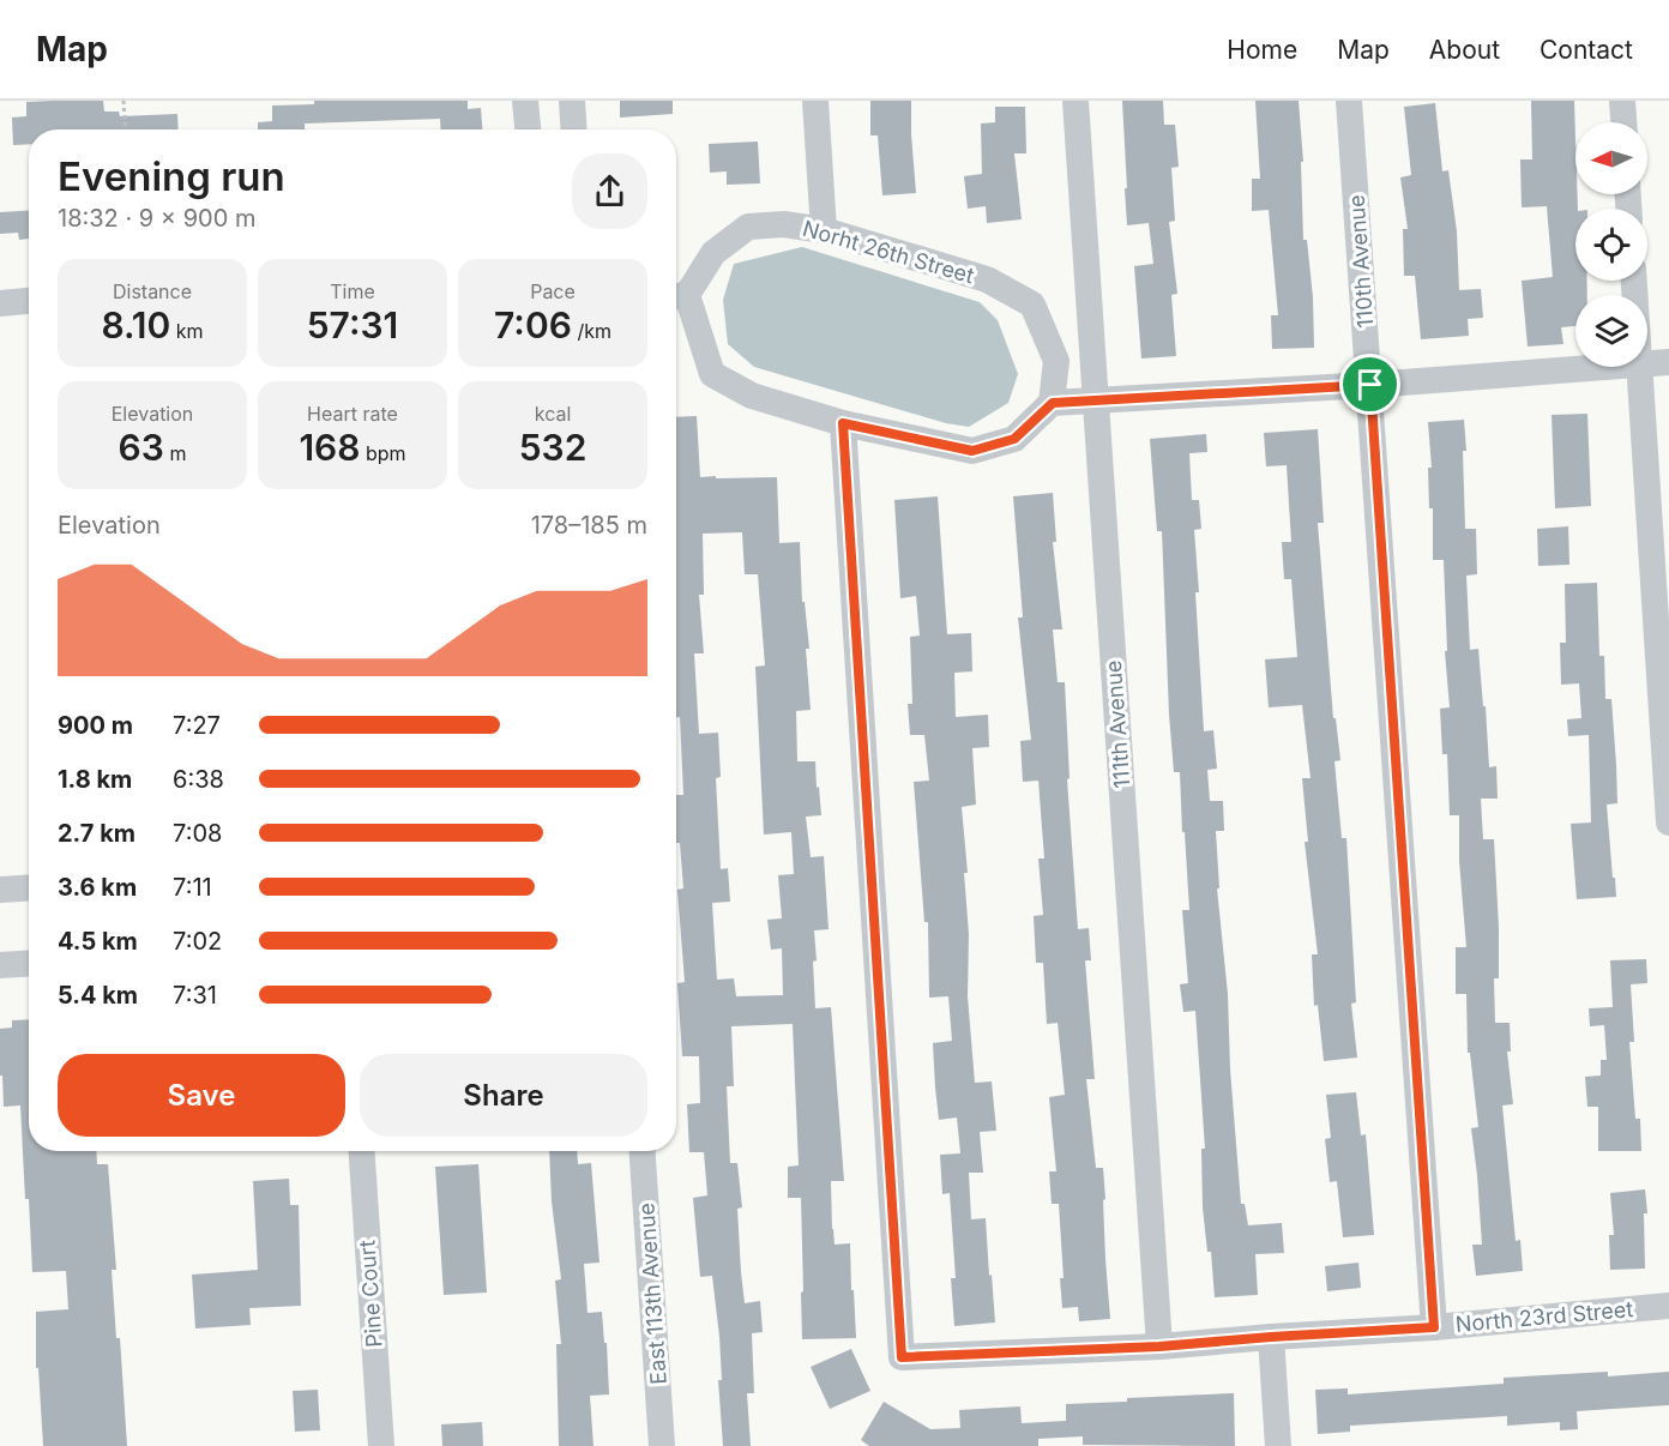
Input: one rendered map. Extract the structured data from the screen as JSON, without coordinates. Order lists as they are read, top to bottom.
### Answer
{
  "streets": {
    "street": [
      "Norht 26th Street",
      "110th Avenue",
      "111th Avenue",
      "Pine Court",
      "East 113th Avenue",
      "North 23rd Street"
    ]
  },
  "crossings": [
    ["110th Avenue", "North 23rd Street"],
    ["111th Avenue", "North 23rd Street"]
  ],
  "north": "left",
  "page": {
    "header": "Map",
    "nav": [
      "Home",
      "Map",
      "About",
      "Contact"
    ],
    "heading": ["Evening run", "18:32 · 9 × 900 m"],
    "stats": [
      ["Distance", "8.10 km"],
      ["Time", "57:31"],
      ["Pace", "7:06 /km"],
      ["Elevation", "63 m"],
      ["Heart rate", "168 bpm"],
      ["kcal", "532"]
    ],
    "chart": ["Elevation", "178–185 m"],
    "list": [
      {
        "name": "900 m",
        "note": "7:27"
      },
      {
        "name": "1.8 km",
        "note": "6:38"
      },
      {
        "name": "2.7 km",
        "note": "7:08"
      },
      {
        "name": "3.6 km",
        "note": "7:11"
      },
      {
        "name": "4.5 km",
        "note": "7:02"
      },
      {
        "name": "5.4 km",
        "note": "7:31"
      }
    ],
    "buttons": ["Save", "Share"]
  }
}
